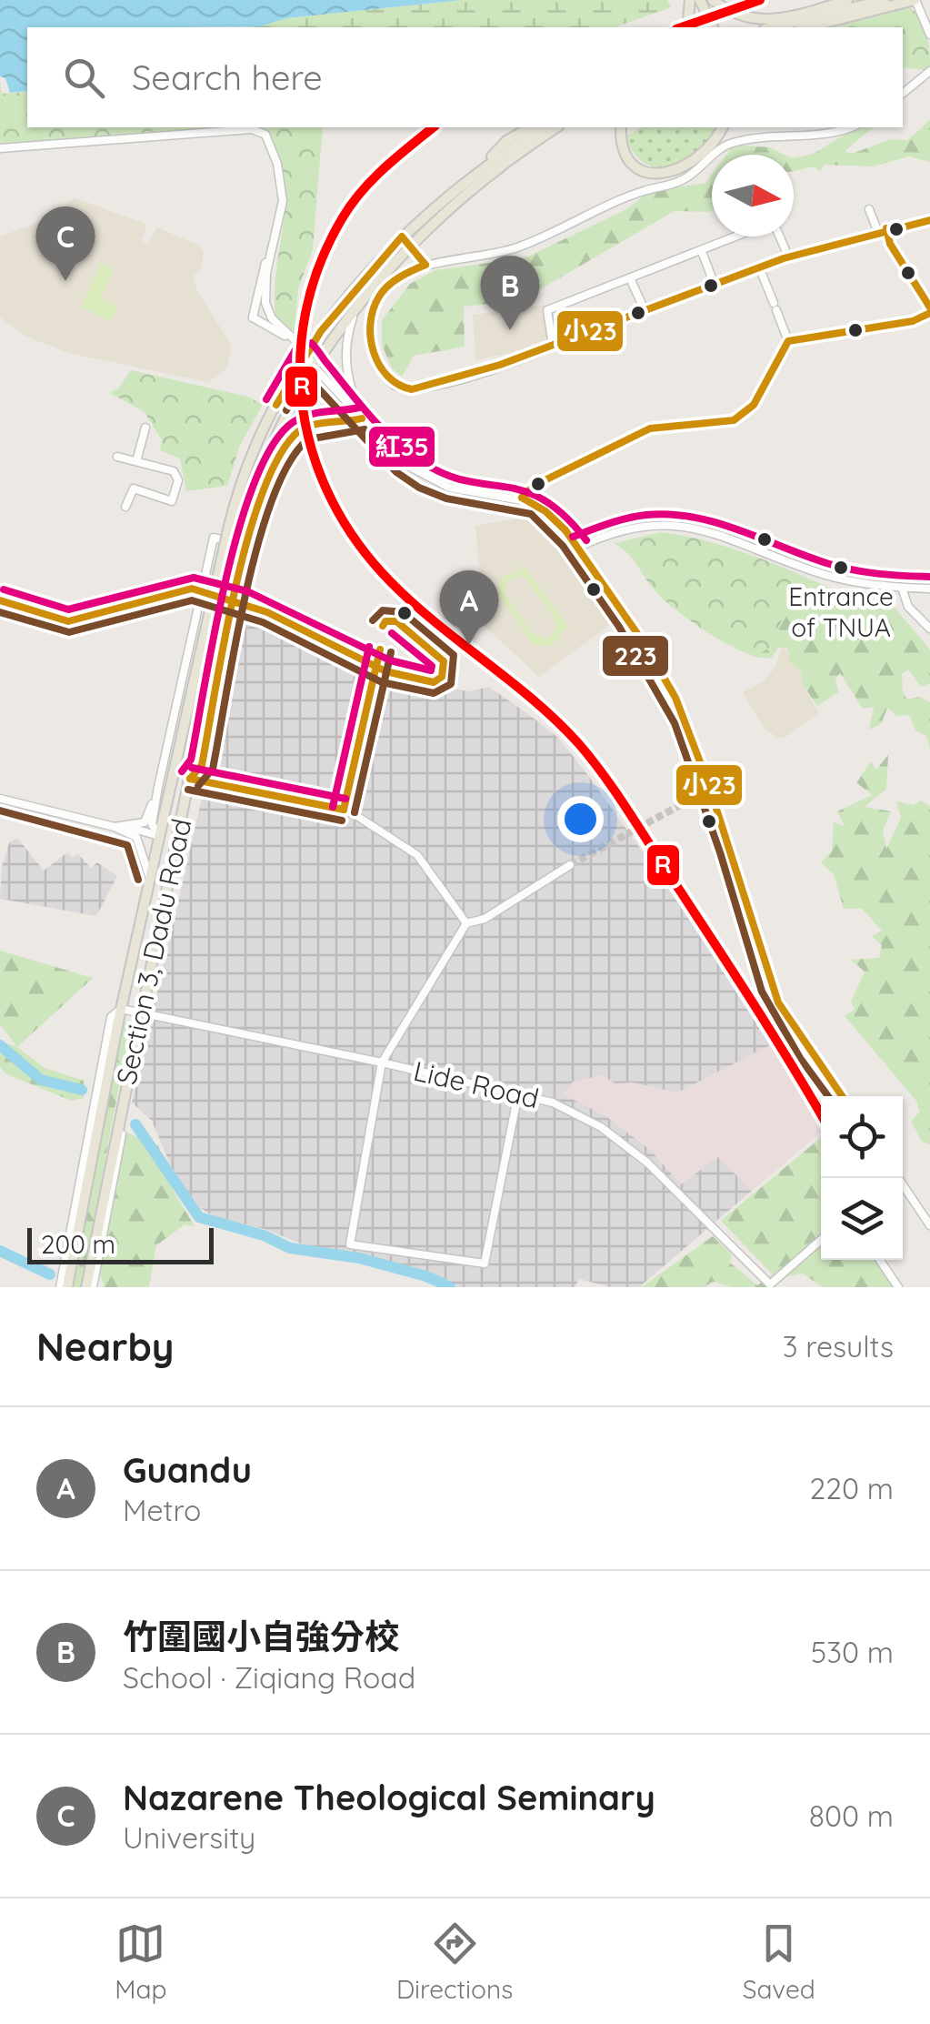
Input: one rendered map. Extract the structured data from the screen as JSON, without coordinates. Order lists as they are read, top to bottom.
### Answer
{
  "streets": {
    "main road": ["Section 3, Dadu Road"],
    "street": ["Lide Road"]
  },
  "crossings": [
    ["Section 3, Dadu Road", "Lide Road"]
  ],
  "places": ["Entrance of TNUA"],
  "lines": [
    "transit line R",
    "transit line 小23",
    "transit line 紅35",
    "transit line 223"
  ],
  "scale_bar": "200 m",
  "north": "right",
  "page": {
    "search": "Search here",
    "pins": ["C", "B", "A"],
    "scale": "200 m",
    "heading": ["Nearby", "3 results"],
    "list": [
      {
        "mark": "A",
        "name": "Guandu",
        "note": "Metro",
        "value": "220 m"
      },
      {
        "mark": "B",
        "name": "竹圍國小自強分校",
        "note": "School · Ziqiang Road",
        "value": "530 m"
      },
      {
        "mark": "C",
        "name": "Nazarene Theological Seminary",
        "note": "University",
        "value": "800 m"
      }
    ],
    "nav": ["Map", "Directions", "Saved"]
  }
}
